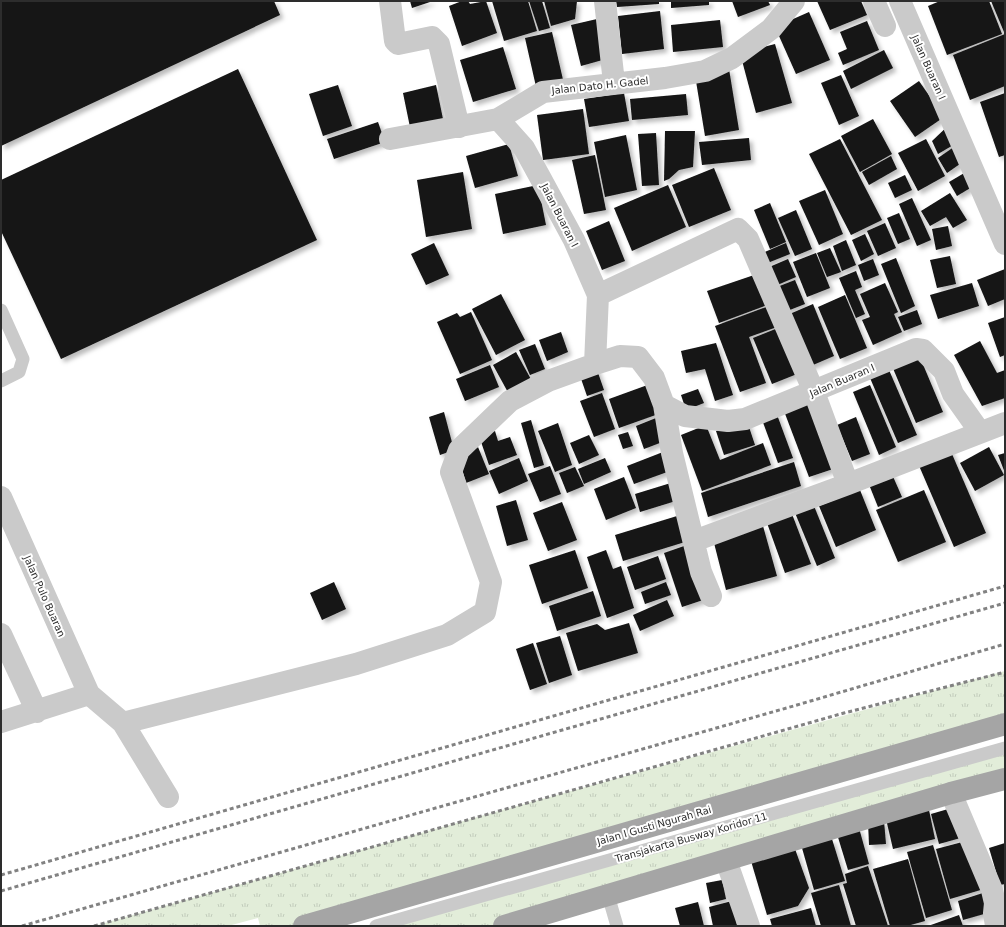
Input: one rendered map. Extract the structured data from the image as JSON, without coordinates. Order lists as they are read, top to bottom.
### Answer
{
  "streets": {
    "main road": ["Jalan I Gusti Ngurah Rai"],
    "street": ["Jalan Buaran I", "Jalan Dato H. Gadel", "Jalan Pulo Buaran"],
    "lane": ["Transjakarta Busway Koridor 11"]
  },
  "crossings": [
    ["Jalan Buaran I", "Jalan Dato H. Gadel"]
  ]
}
